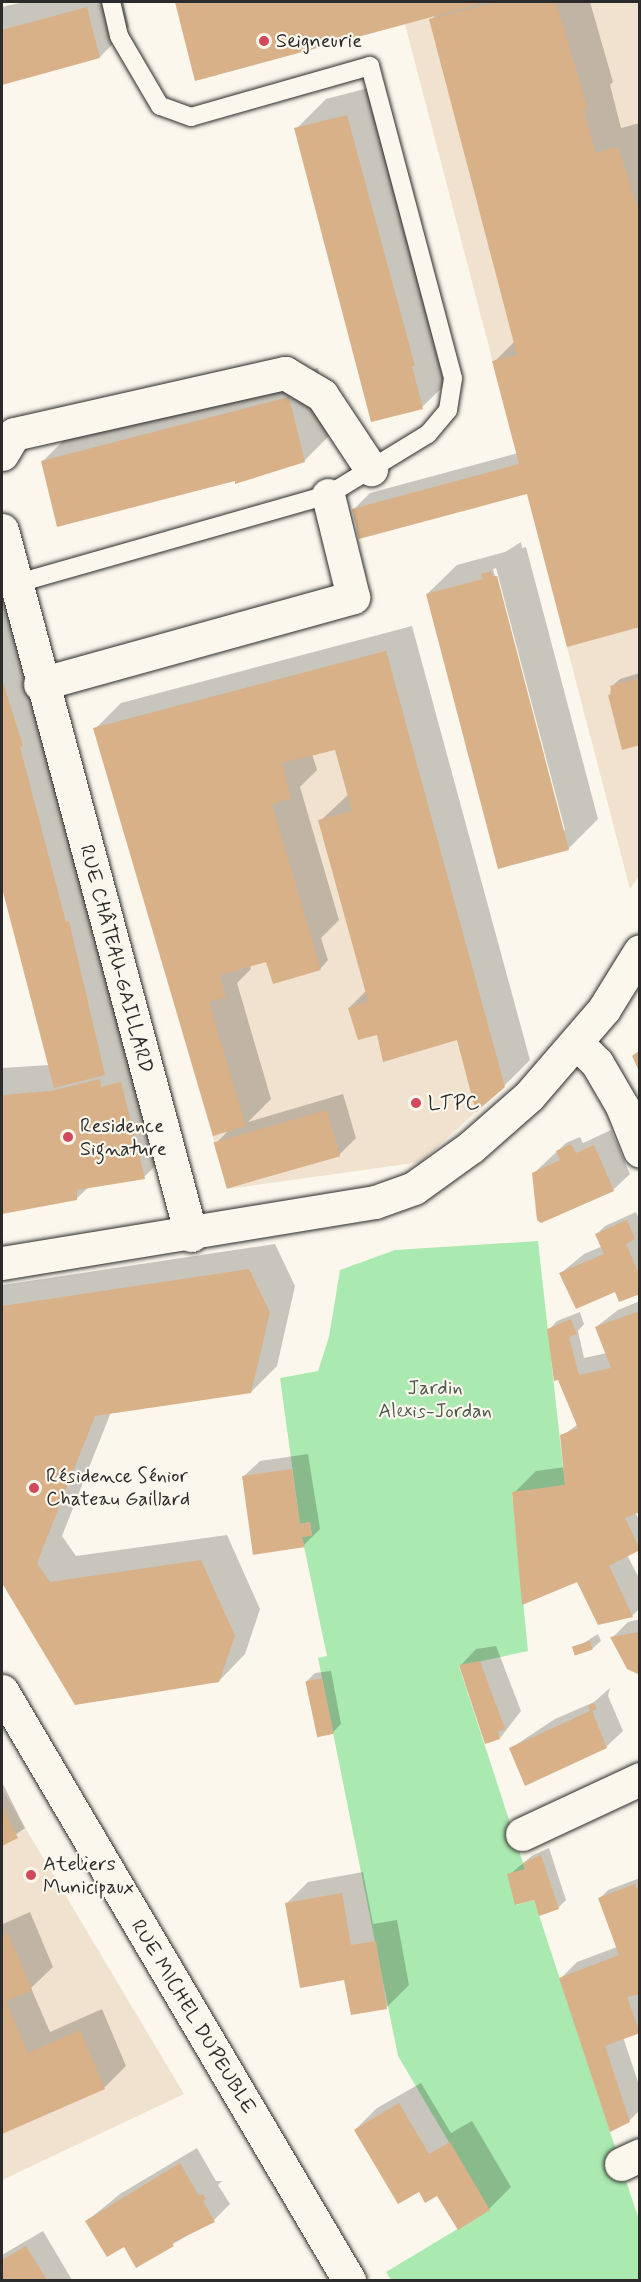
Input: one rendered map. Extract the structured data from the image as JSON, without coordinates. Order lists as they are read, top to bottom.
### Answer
{
  "streets": {
    "street": ["RUE CHÂTEAU-GAILLARD", "RUE MICHEL DUPEUBLE"]
  },
  "parks": ["Jardin Alexis-Jordan"],
  "places": [
    "Seigneurie",
    "LTPC",
    "Residence Signature",
    "Résidence Sénior Chateau Gaillard",
    "Ateliers Municipaux"
  ]
}
